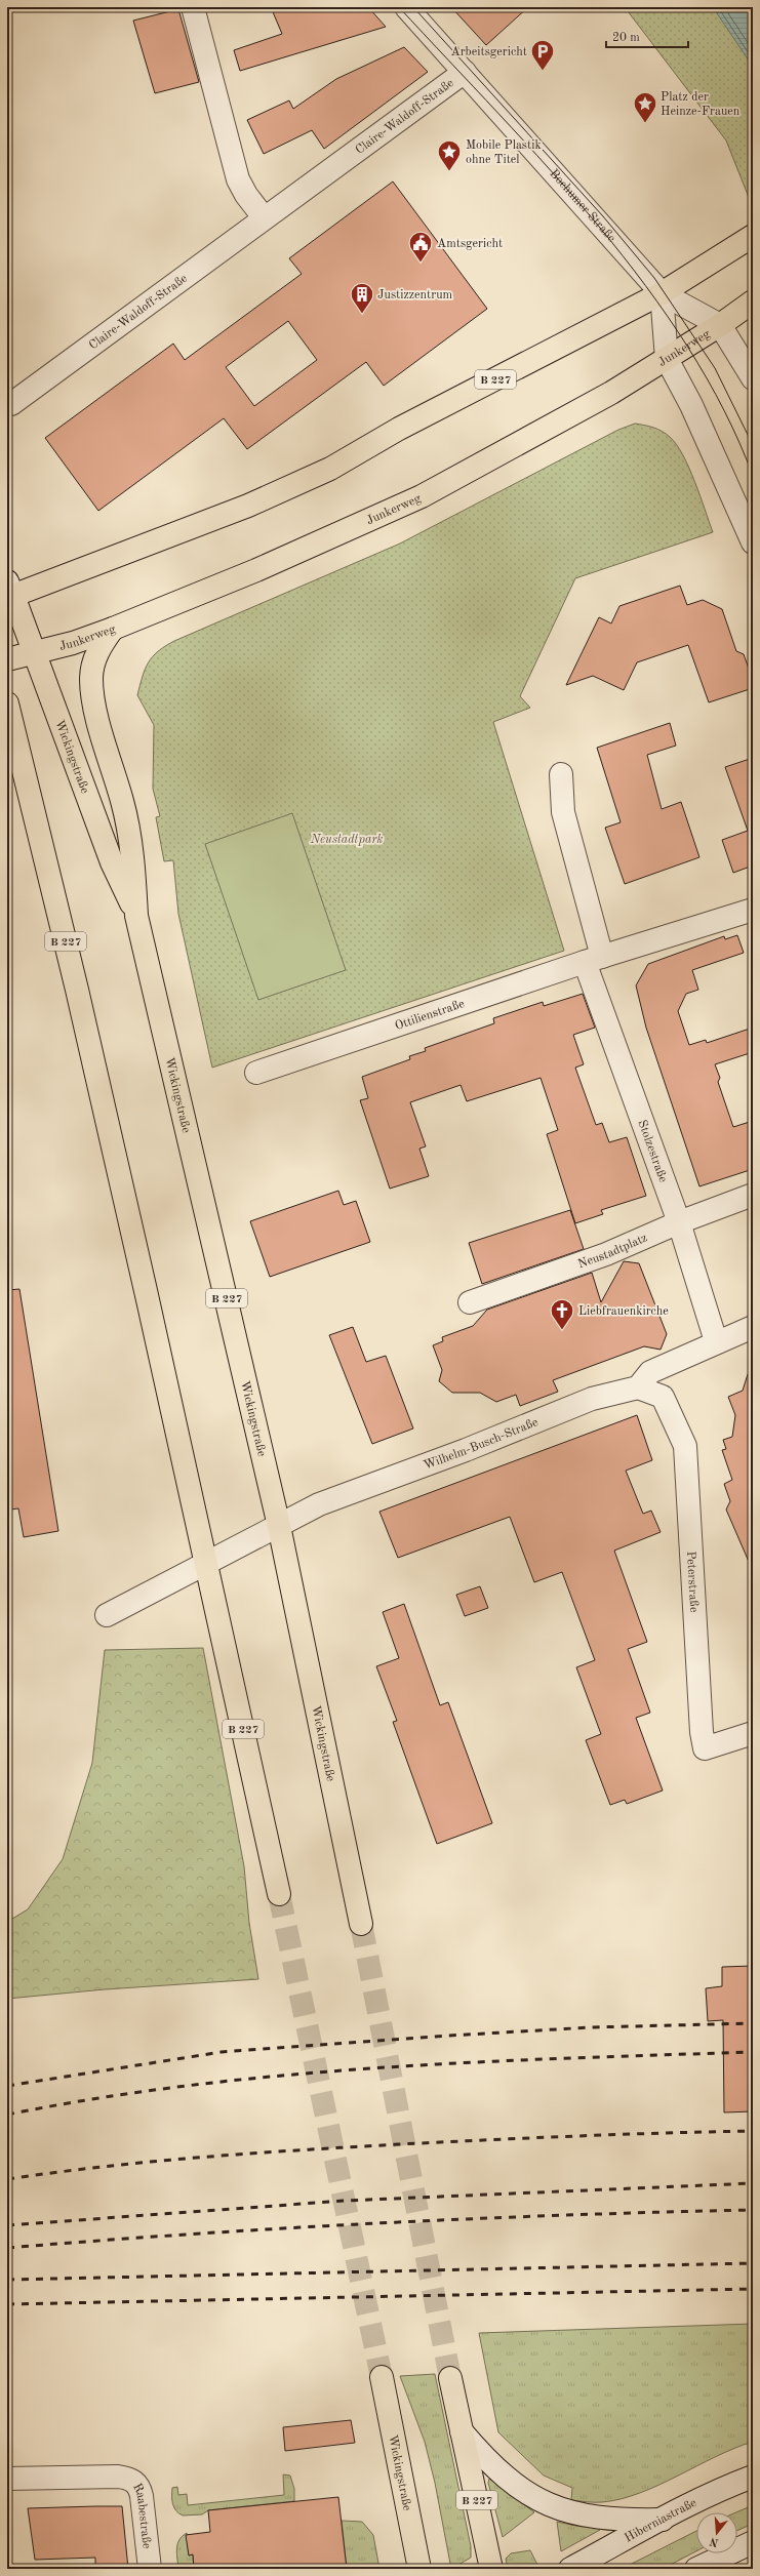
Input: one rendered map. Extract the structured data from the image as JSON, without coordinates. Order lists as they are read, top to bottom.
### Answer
{
  "streets": {
    "main road": ["Junkerweg", "B 227", "Wickingstraße"],
    "street": [
      "Claire-Waldoff-Straße",
      "Bochumer Straße",
      "Ottilienstraße",
      "Stolzestraße",
      "Neustadtplatz",
      "Wilhelm-Busch-Straße",
      "Peterstraße",
      "Raabestraße",
      "Hiberniastraße"
    ]
  },
  "crossings": [
    ["Claire-Waldoff-Straße", "Bochumer Straße"],
    ["Bochumer Straße", "Junkerweg"],
    ["Bochumer Straße", "B 227"],
    ["Junkerweg", "Wickingstraße"],
    ["B 227", "Wickingstraße"],
    ["B 227", "Wilhelm-Busch-Straße"],
    ["Wickingstraße", "Wilhelm-Busch-Straße"],
    ["Ottilienstraße", "Stolzestraße"],
    ["Stolzestraße", "Neustadtplatz"],
    ["Wilhelm-Busch-Straße", "Peterstraße"]
  ],
  "parks": ["Neustadtpark"],
  "places": {
    "parking": ["Arbeitsgericht"],
    "place": ["Platz der Heinze-Frauen", "Mobile Plastik ohne Titel"],
    "public building": ["Amtsgericht"],
    "building": ["Justizzentrum"],
    "church": ["Liebfrauenkirche"]
  },
  "scale_bar": "20 m",
  "north": "bottom"
}
